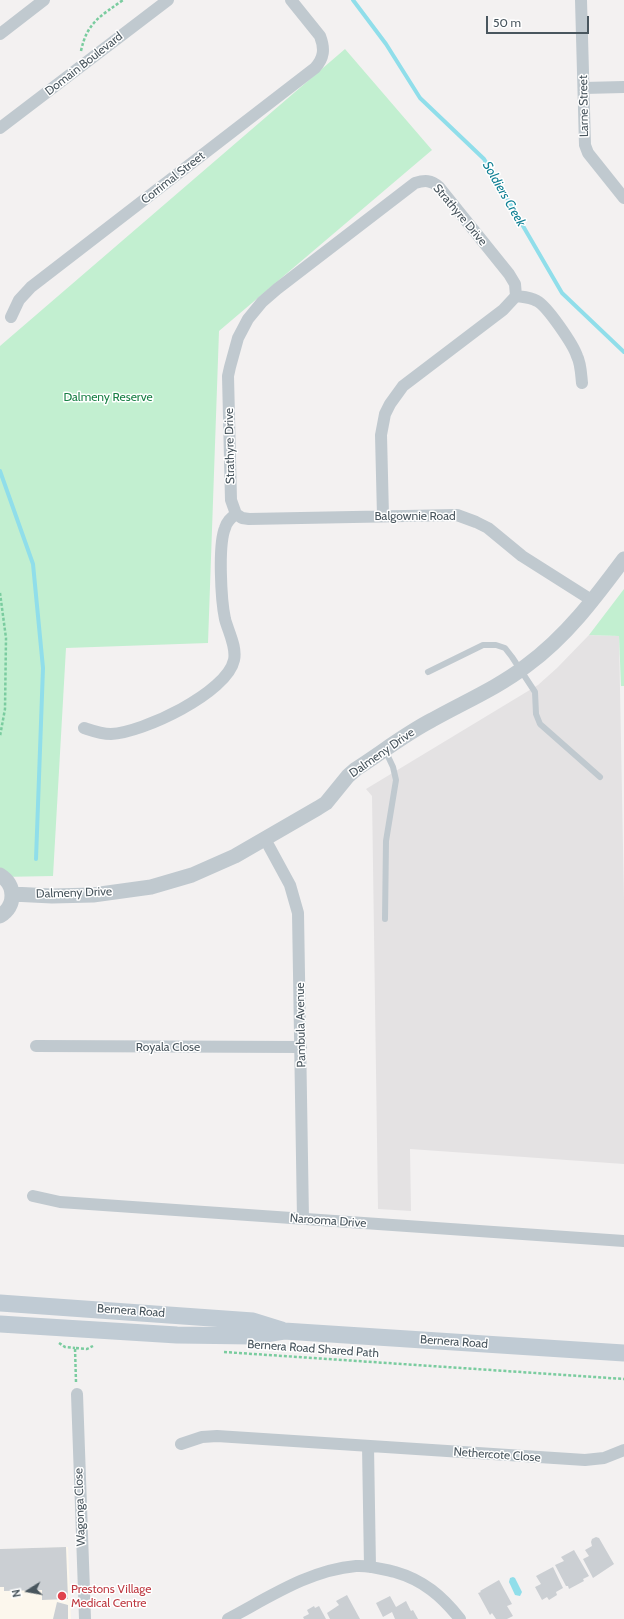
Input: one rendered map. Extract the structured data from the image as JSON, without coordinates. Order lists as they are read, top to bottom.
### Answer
{
  "streets": {
    "main road": ["Bernera Road"],
    "street": [
      "Domain Boulevard",
      "Larne Street",
      "Corrimal Street",
      "Strathyre Drive",
      "Balgownie Road",
      "Dalmeny Drive",
      "Pambula Avenue",
      "Royala Close",
      "Narooma Drive",
      "Nethercote Close",
      "Wagonga Close"
    ],
    "path": ["Bernera Road Shared Path"]
  },
  "crossings": [
    ["Strathyre Drive", "Balgownie Road"],
    ["Balgownie Road", "Dalmeny Drive"],
    ["Dalmeny Drive", "Pambula Avenue"],
    ["Pambula Avenue", "Royala Close"],
    ["Pambula Avenue", "Narooma Drive"]
  ],
  "water": ["Soldiers Creek"],
  "parks": ["Dalmeny Reserve"],
  "places": ["Prestons Village Medical Centre"],
  "scale_bar": "50 m",
  "north": "left"
}
